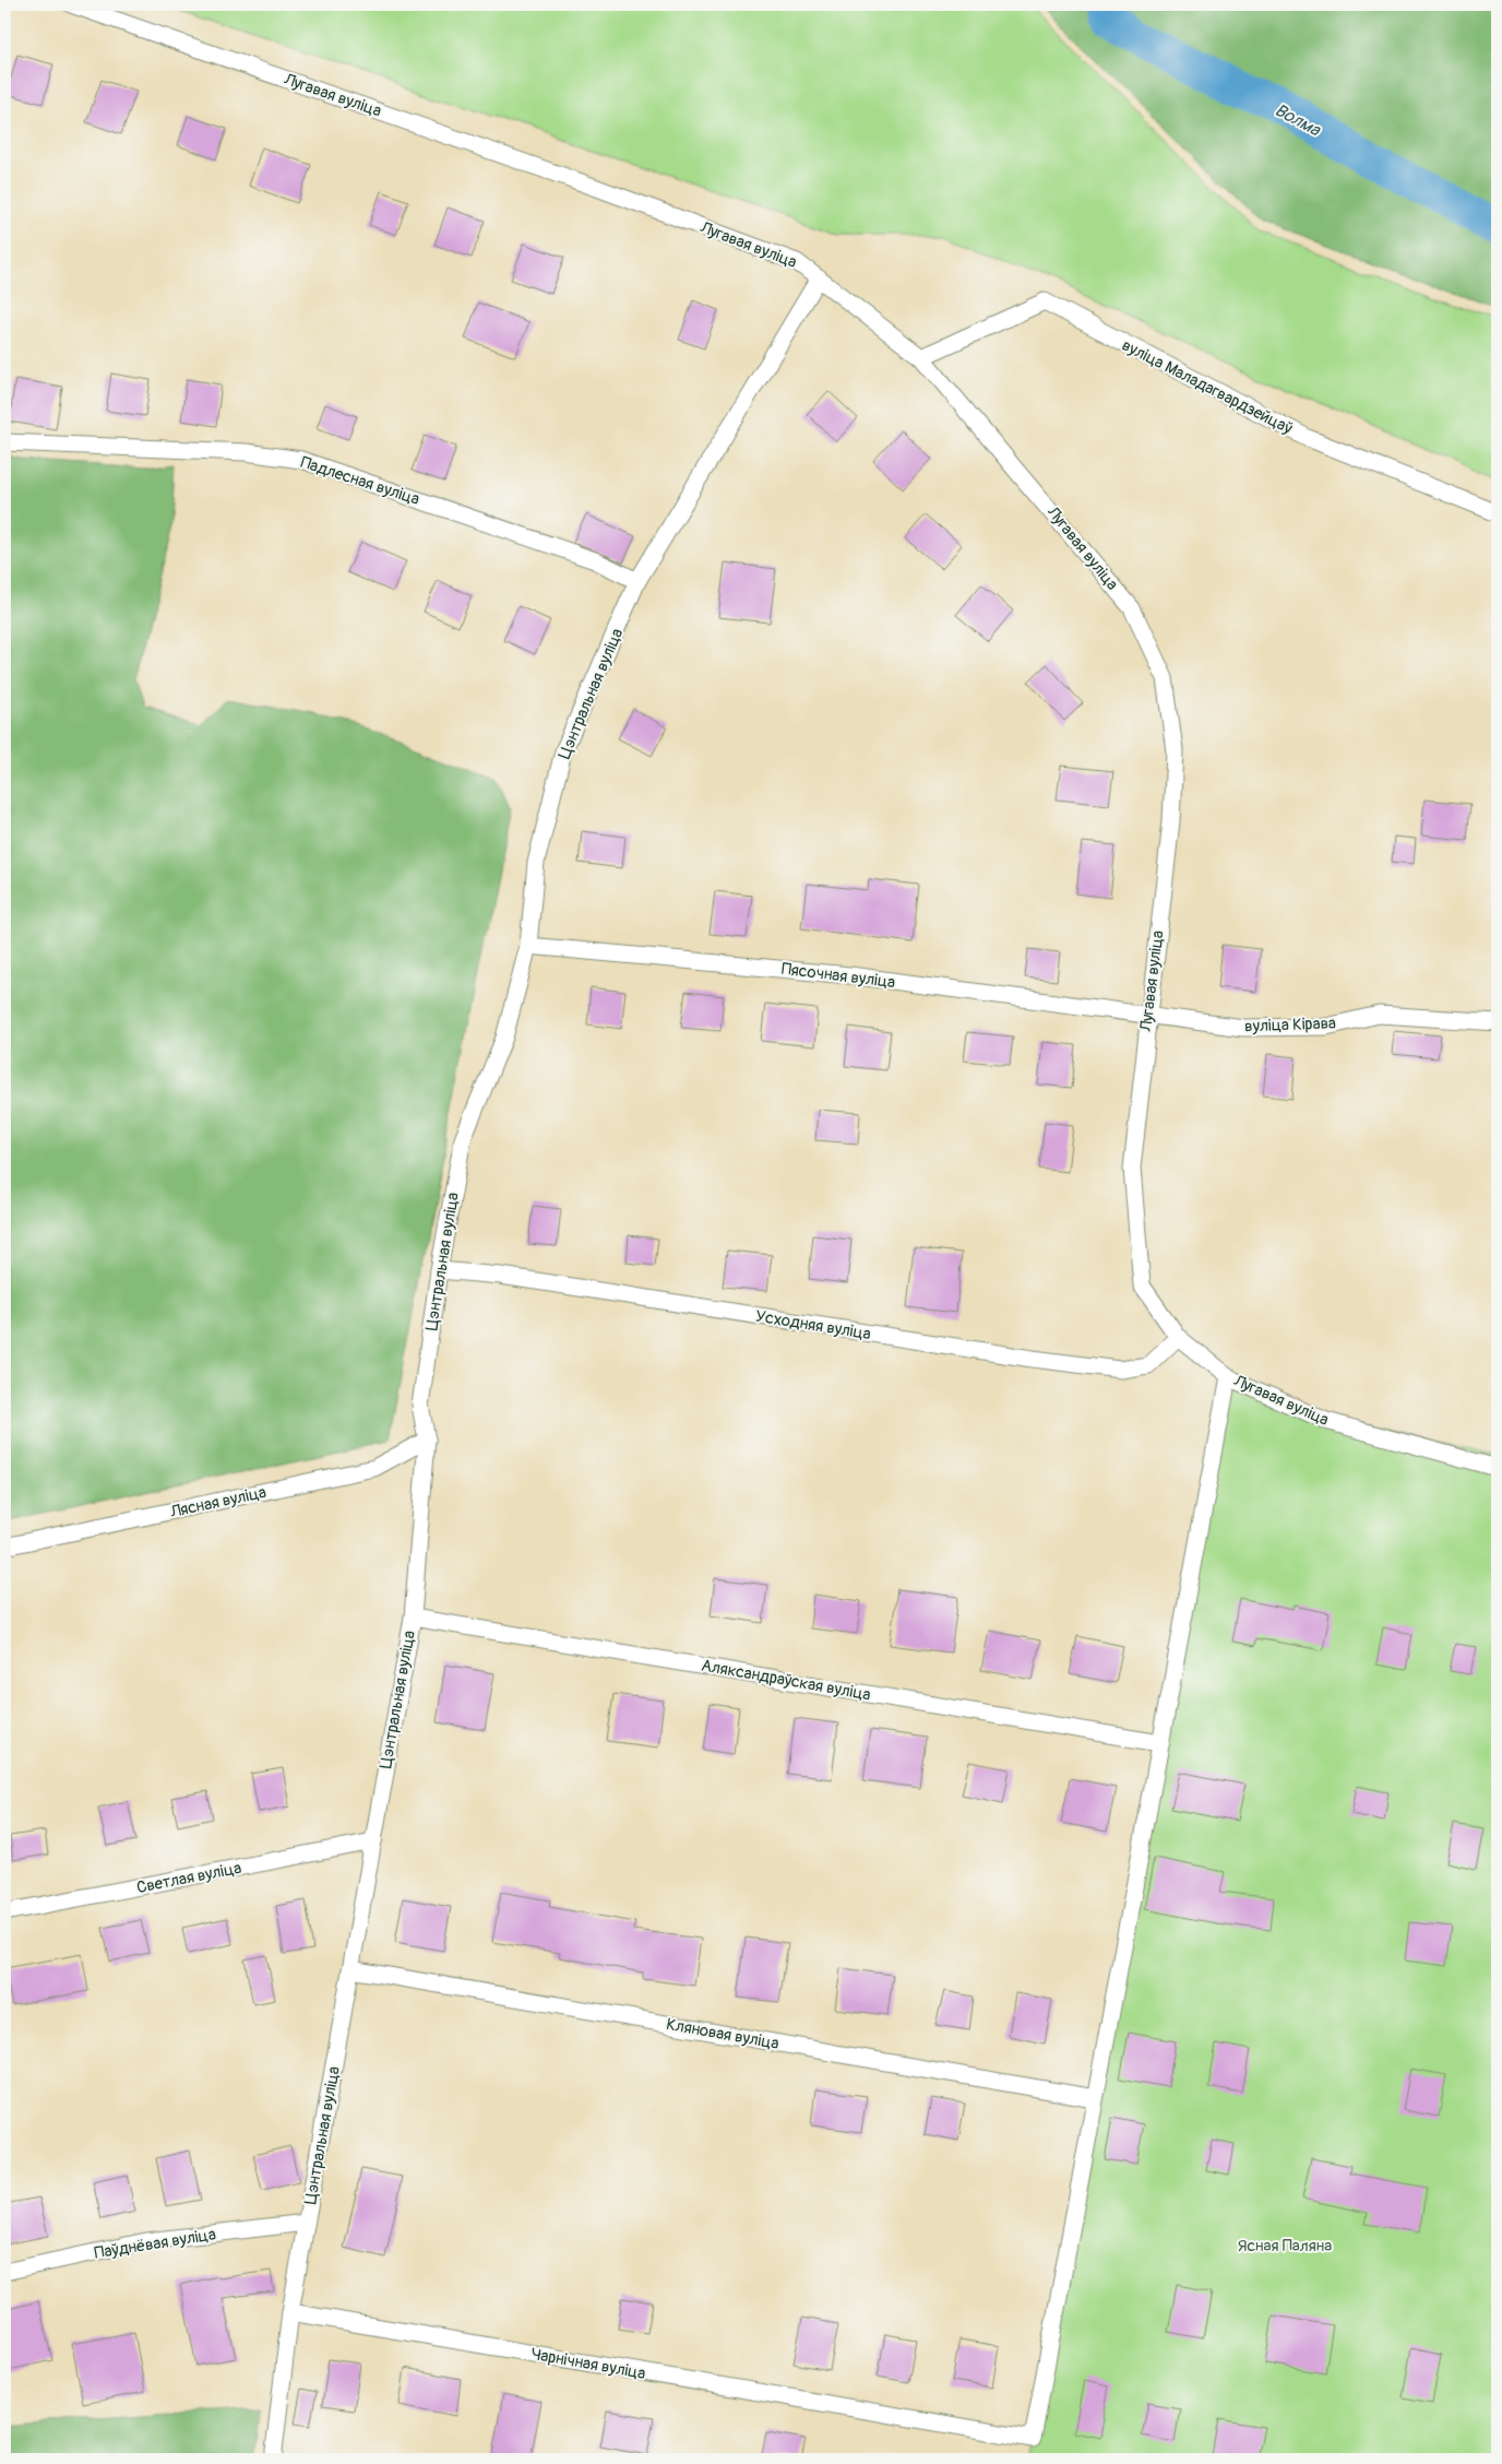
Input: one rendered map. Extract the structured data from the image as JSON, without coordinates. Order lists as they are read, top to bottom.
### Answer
{
  "streets": {
    "street": [
      "Лугавая вуліца",
      "вуліца Маладагвардзейцаў",
      "Падлесная вуліца",
      "Цэнтральная вуліца",
      "Пясочная вуліца",
      "вуліца Кірава",
      "Усходняя вуліца",
      "Лясная вуліца",
      "Аляксандраўская вуліца",
      "Светлая вуліца",
      "Кляновая вуліца",
      "Паўднёвая вуліца",
      "Чарнічная вуліца"
    ]
  },
  "crossings": [
    ["Лугавая вуліца", "вуліца Маладагвардзейцаў"],
    ["Лугавая вуліца", "Цэнтральная вуліца"],
    ["Лугавая вуліца", "Пясочная вуліца"],
    ["Лугавая вуліца", "вуліца Кірава"],
    ["Лугавая вуліца", "Усходняя вуліца"],
    ["Падлесная вуліца", "Цэнтральная вуліца"],
    ["Цэнтральная вуліца", "Пясочная вуліца"],
    ["Цэнтральная вуліца", "Усходняя вуліца"],
    ["Цэнтральная вуліца", "Лясная вуліца"],
    ["Цэнтральная вуліца", "Аляксандраўская вуліца"],
    ["Цэнтральная вуліца", "Светлая вуліца"],
    ["Цэнтральная вуліца", "Кляновая вуліца"],
    ["Цэнтральная вуліца", "Паўднёвая вуліца"],
    ["Цэнтральная вуліца", "Чарнічная вуліца"],
    ["Пясочная вуліца", "вуліца Кірава"],
    ["Кляновая вуліца", "Чарнічная вуліца"]
  ],
  "water": ["Волма"],
  "parks": ["Ясная Паляна"]
}
